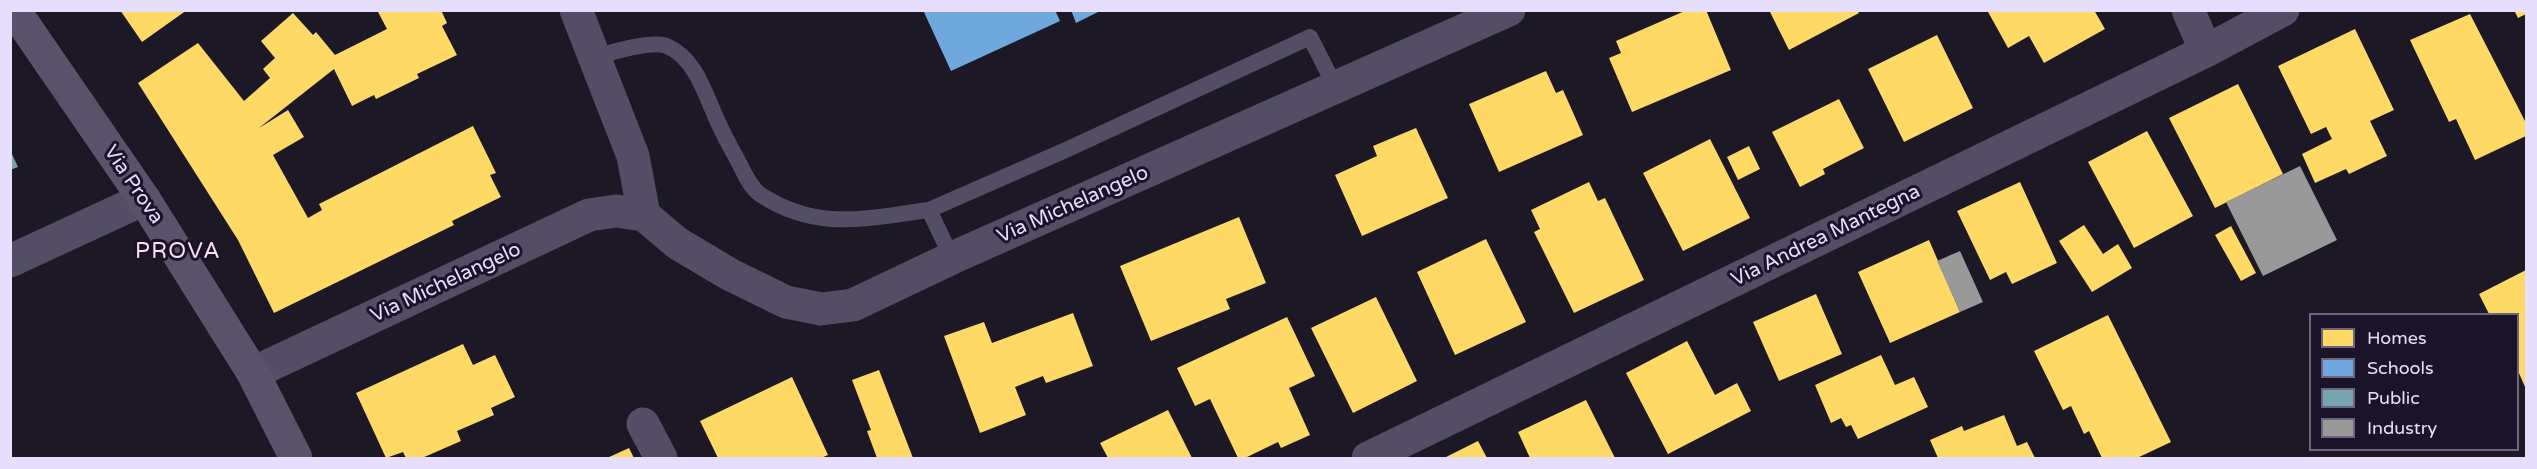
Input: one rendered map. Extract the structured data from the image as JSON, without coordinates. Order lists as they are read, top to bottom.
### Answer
{
  "streets": {
    "main road": ["Via Prova"],
    "street": ["Via Michelangelo", "Via Andrea Mantegna"]
  },
  "crossings": [
    ["Via Prova", "Via Michelangelo"]
  ],
  "districts": ["PROVA"],
  "legend": [
    "Homes",
    "Schools",
    "Public",
    "Industry"
  ]
}
